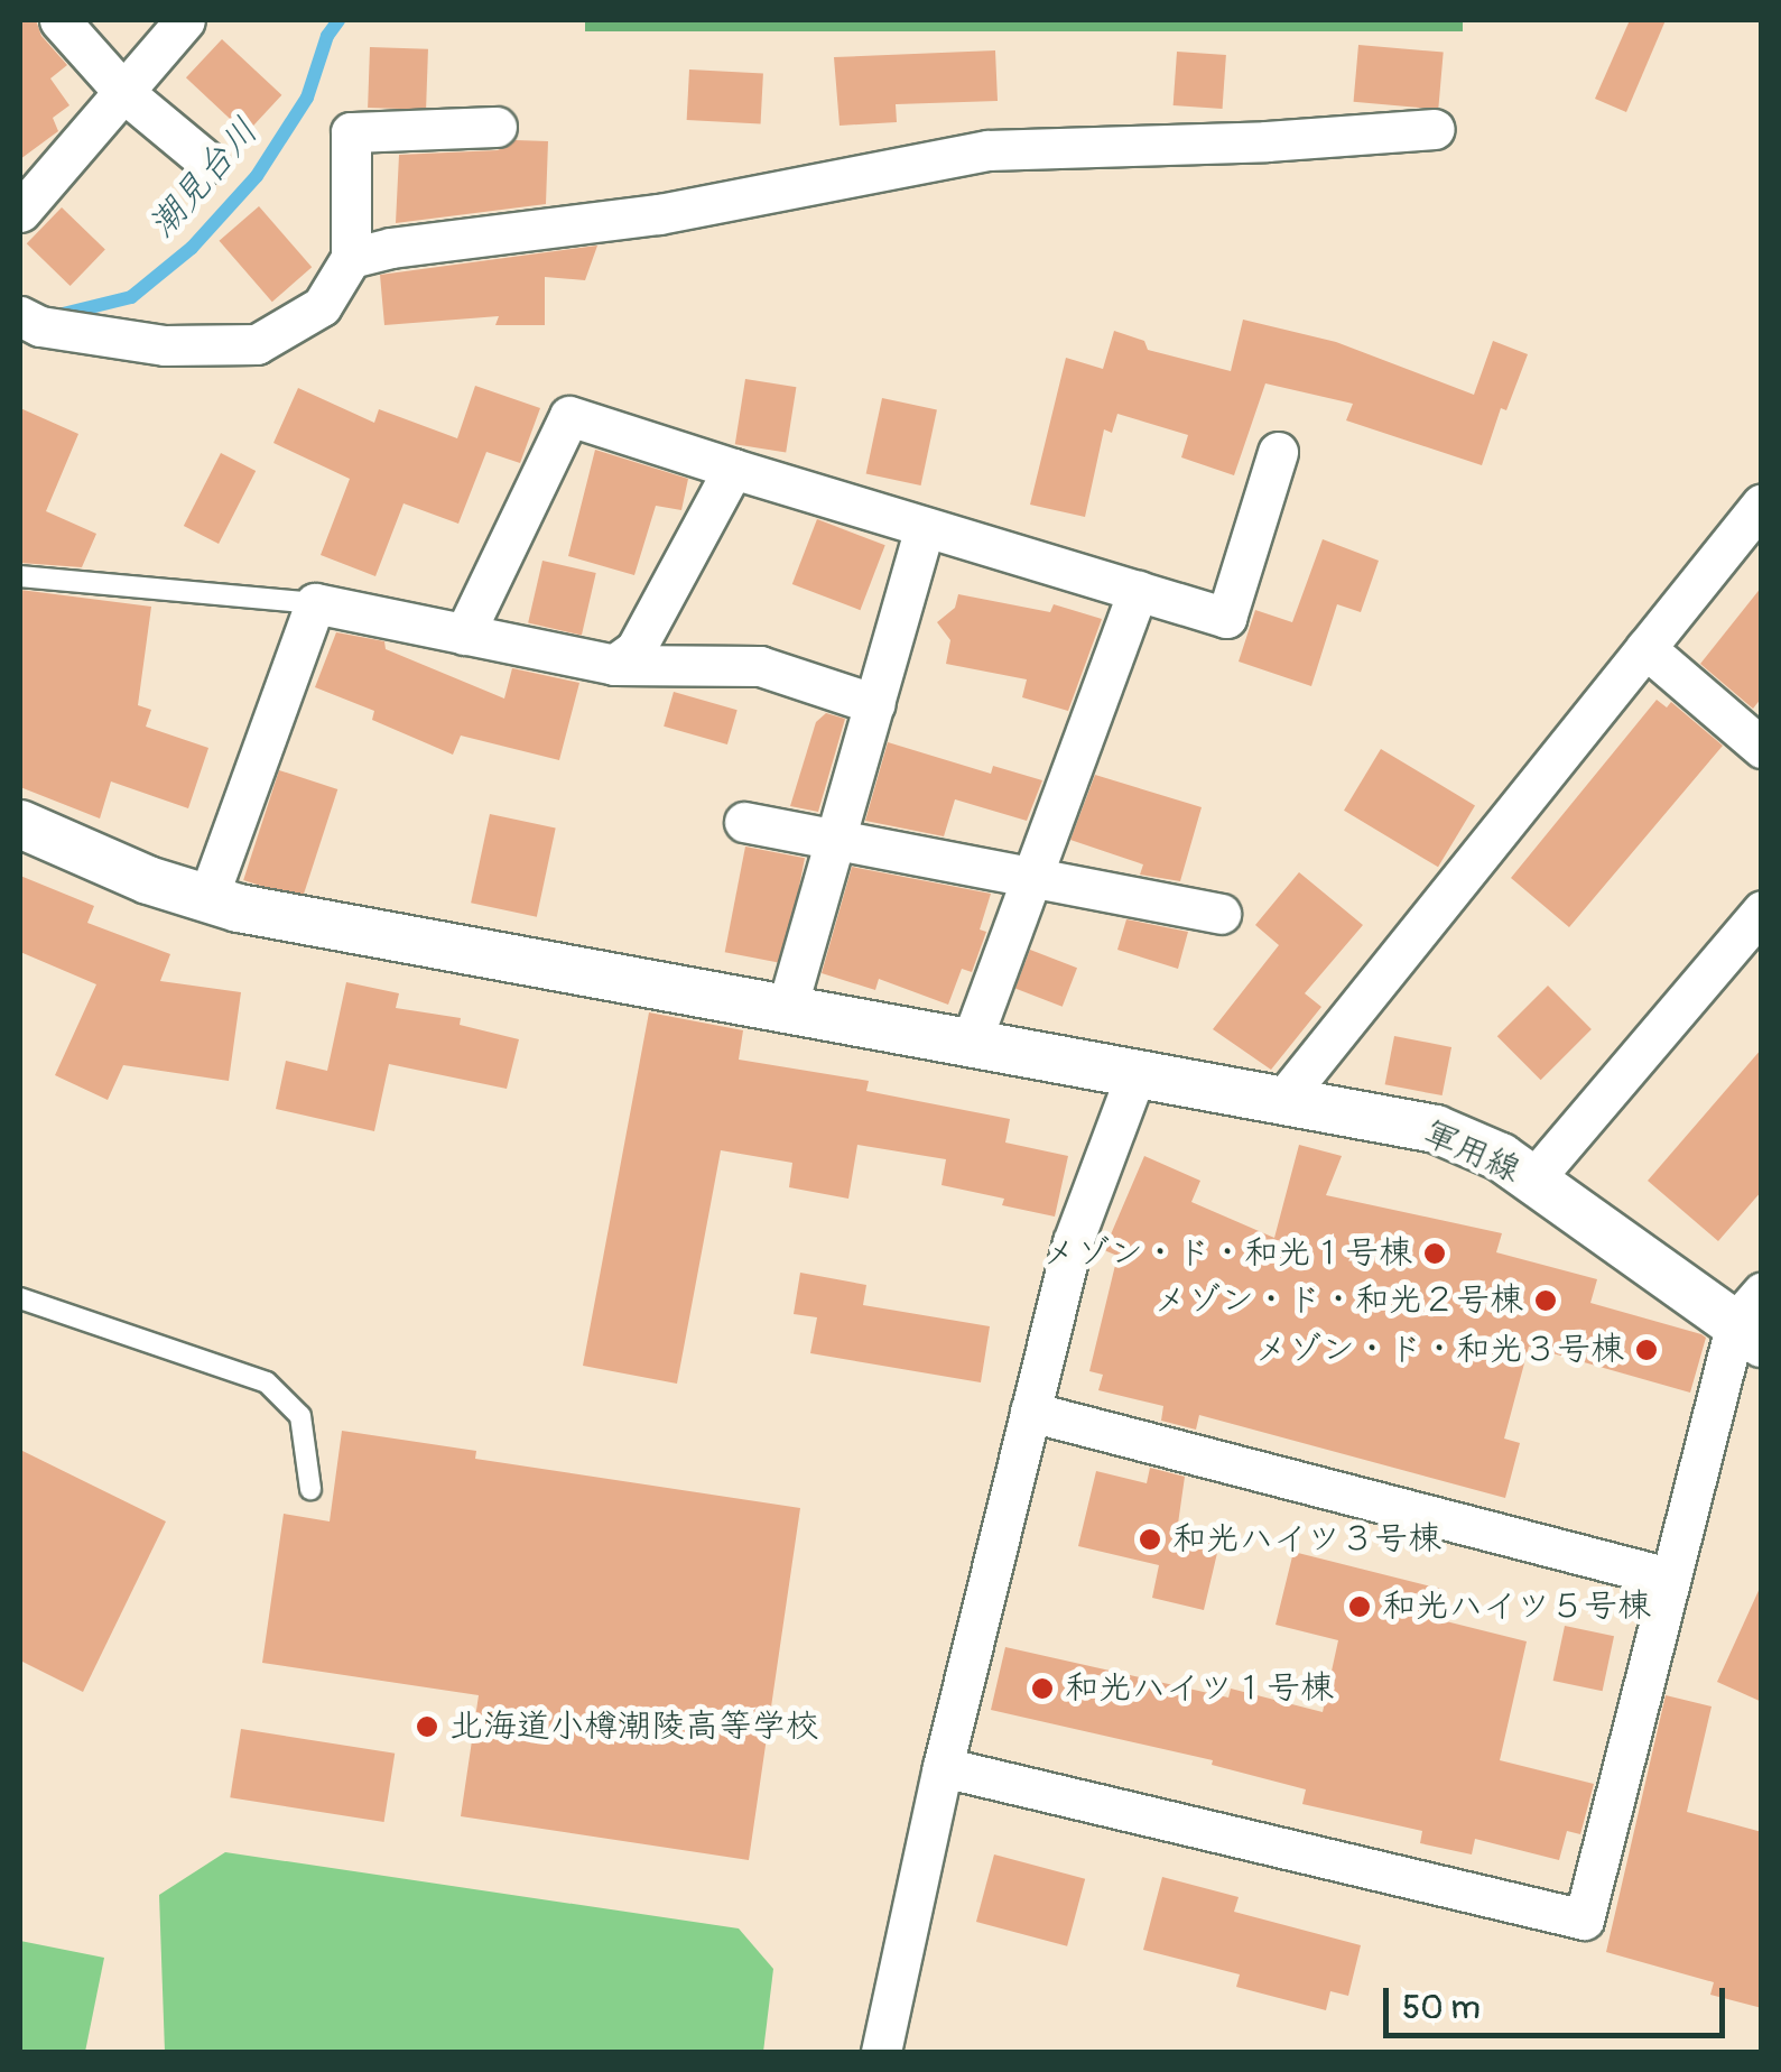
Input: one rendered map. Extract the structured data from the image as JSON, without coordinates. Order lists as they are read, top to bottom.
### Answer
{
  "streets": {
    "street": ["軍用線"]
  },
  "water": ["潮見台川"],
  "places": [
    "メゾン・ド・和光１号棟",
    "メゾン・ド・和光２号棟",
    "メゾン・ド・和光３号棟",
    "和光ハイツ３号棟",
    "和光ハイツ５号棟",
    "和光ハイツ１号棟",
    "北海道小樽潮陵高等学校"
  ],
  "scale_bar": "50 m"
}
